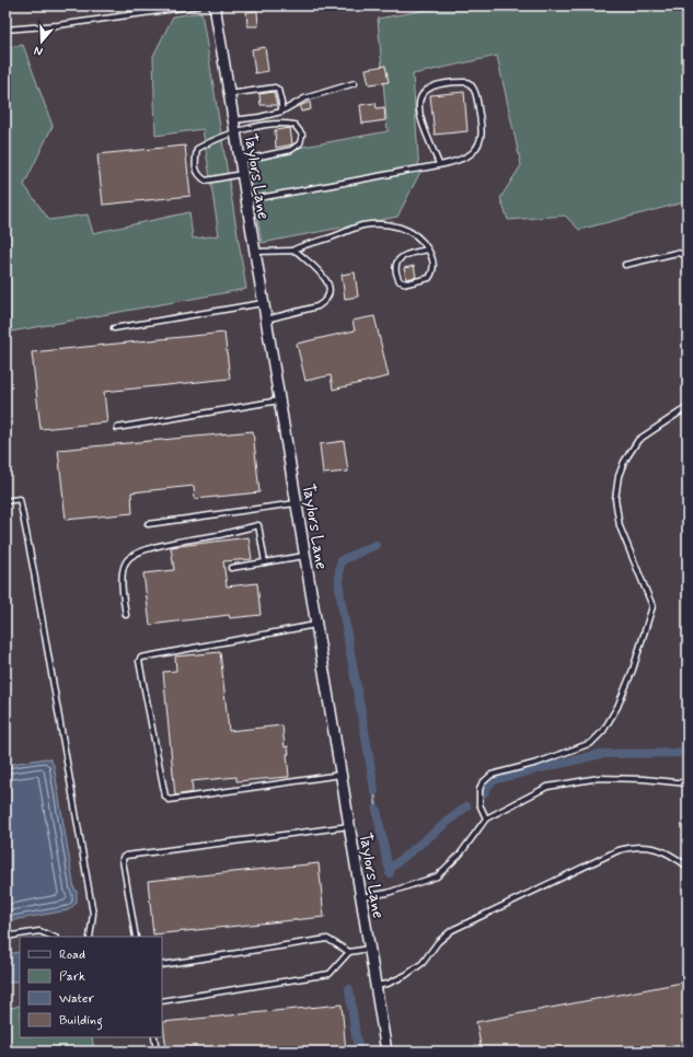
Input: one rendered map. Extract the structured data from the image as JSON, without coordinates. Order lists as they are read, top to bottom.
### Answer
{
  "streets": {
    "street": ["Taylors Lane"]
  },
  "legend": [
    "Road",
    "Park",
    "Water",
    "Building"
  ],
  "north": "bottom"
}
